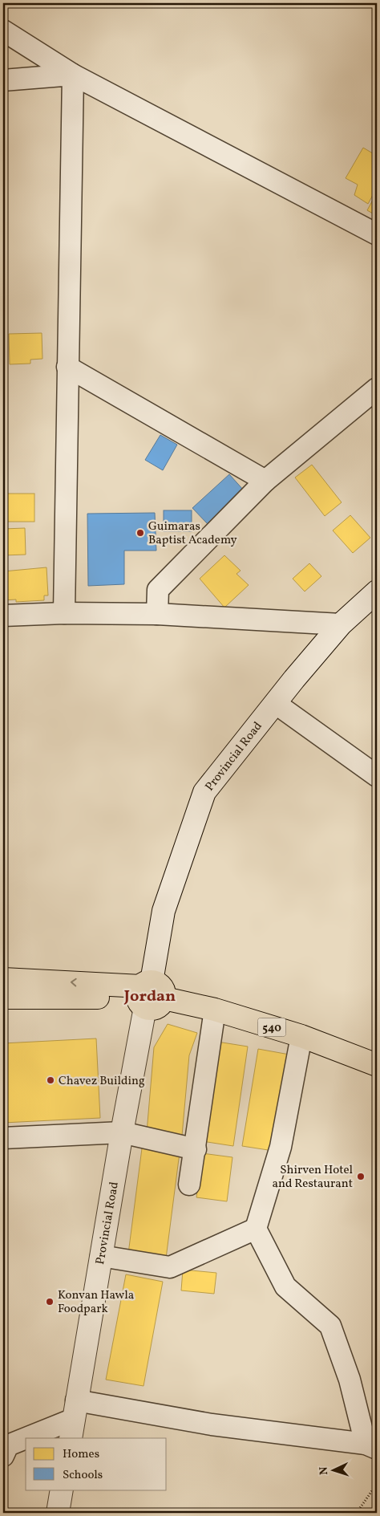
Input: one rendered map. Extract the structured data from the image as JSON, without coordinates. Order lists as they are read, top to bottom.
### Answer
{
  "streets": {
    "main road": ["Provincial Road", "540"]
  },
  "crossings": [
    ["Provincial Road", "540"]
  ],
  "districts": ["Jordan"],
  "places": [
    "Guimaras Baptist Academy",
    "Chavez Building",
    "Shirven Hotel and Restaurant",
    "Konvan Hawla Foodpark"
  ],
  "legend": ["Homes", "Schools"],
  "north": "left"
}
